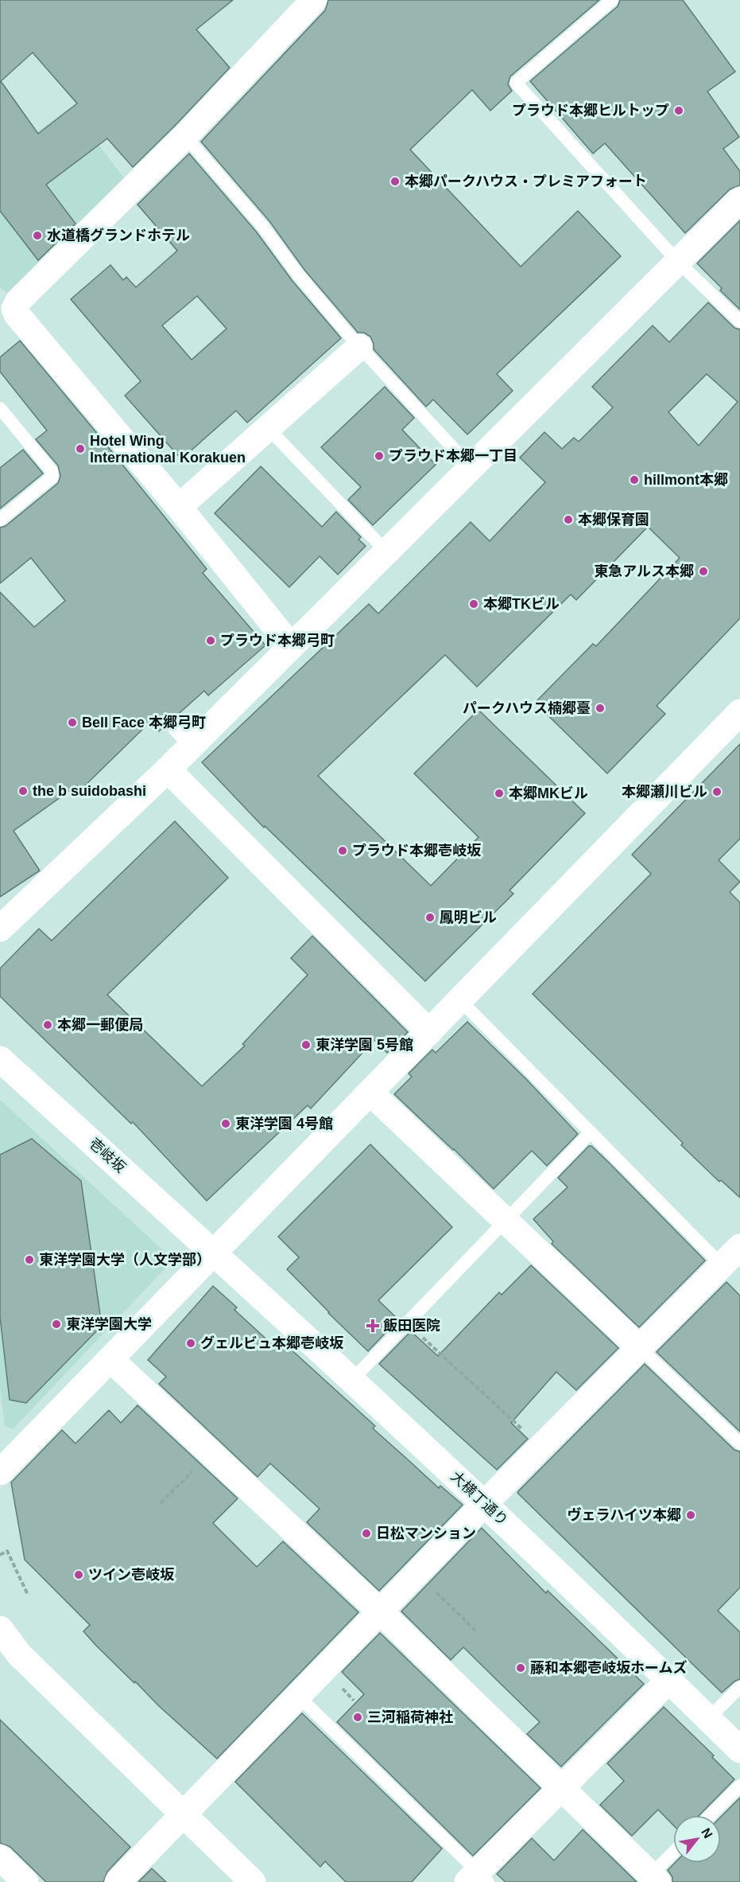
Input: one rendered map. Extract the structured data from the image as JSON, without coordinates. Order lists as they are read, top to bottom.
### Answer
{
  "streets": {
    "street": ["壱岐坂", "大横丁通り"]
  },
  "crossings": [
    ["壱岐坂", "大横丁通り"]
  ],
  "places": {
    "other": [
      "プラウド本郷ヒルトップ",
      "本郷パークハウス・プレミアフォート",
      "水道橋グランドホテル",
      "Hotel Wing International Korakuen",
      "プラウド本郷一丁目",
      "hillmont本郷",
      "本郷保育園",
      "東急アルス本郷",
      "本郷TKビル",
      "プラウド本郷弓町",
      "パークハウス楠郷臺",
      "Bell Face 本郷弓町",
      "the b suidobashi",
      "本郷瀬川ビル",
      "本郷MKビル",
      "プラウド本郷壱岐坂",
      "鳳明ビル",
      "本郷一郵便局",
      "東洋学園 5号館",
      "東洋学園 4号館",
      "東洋学園大学（人文学部）",
      "東洋学園大学",
      "グェルビュ本郷壱岐坂",
      "ヴェラハイツ本郷",
      "日松マンション",
      "ツイン壱岐坂",
      "藤和本郷壱岐坂ホームズ",
      "三河稲荷神社"
    ],
    "health": ["飯田医院"]
  },
  "north": "top right"
}
